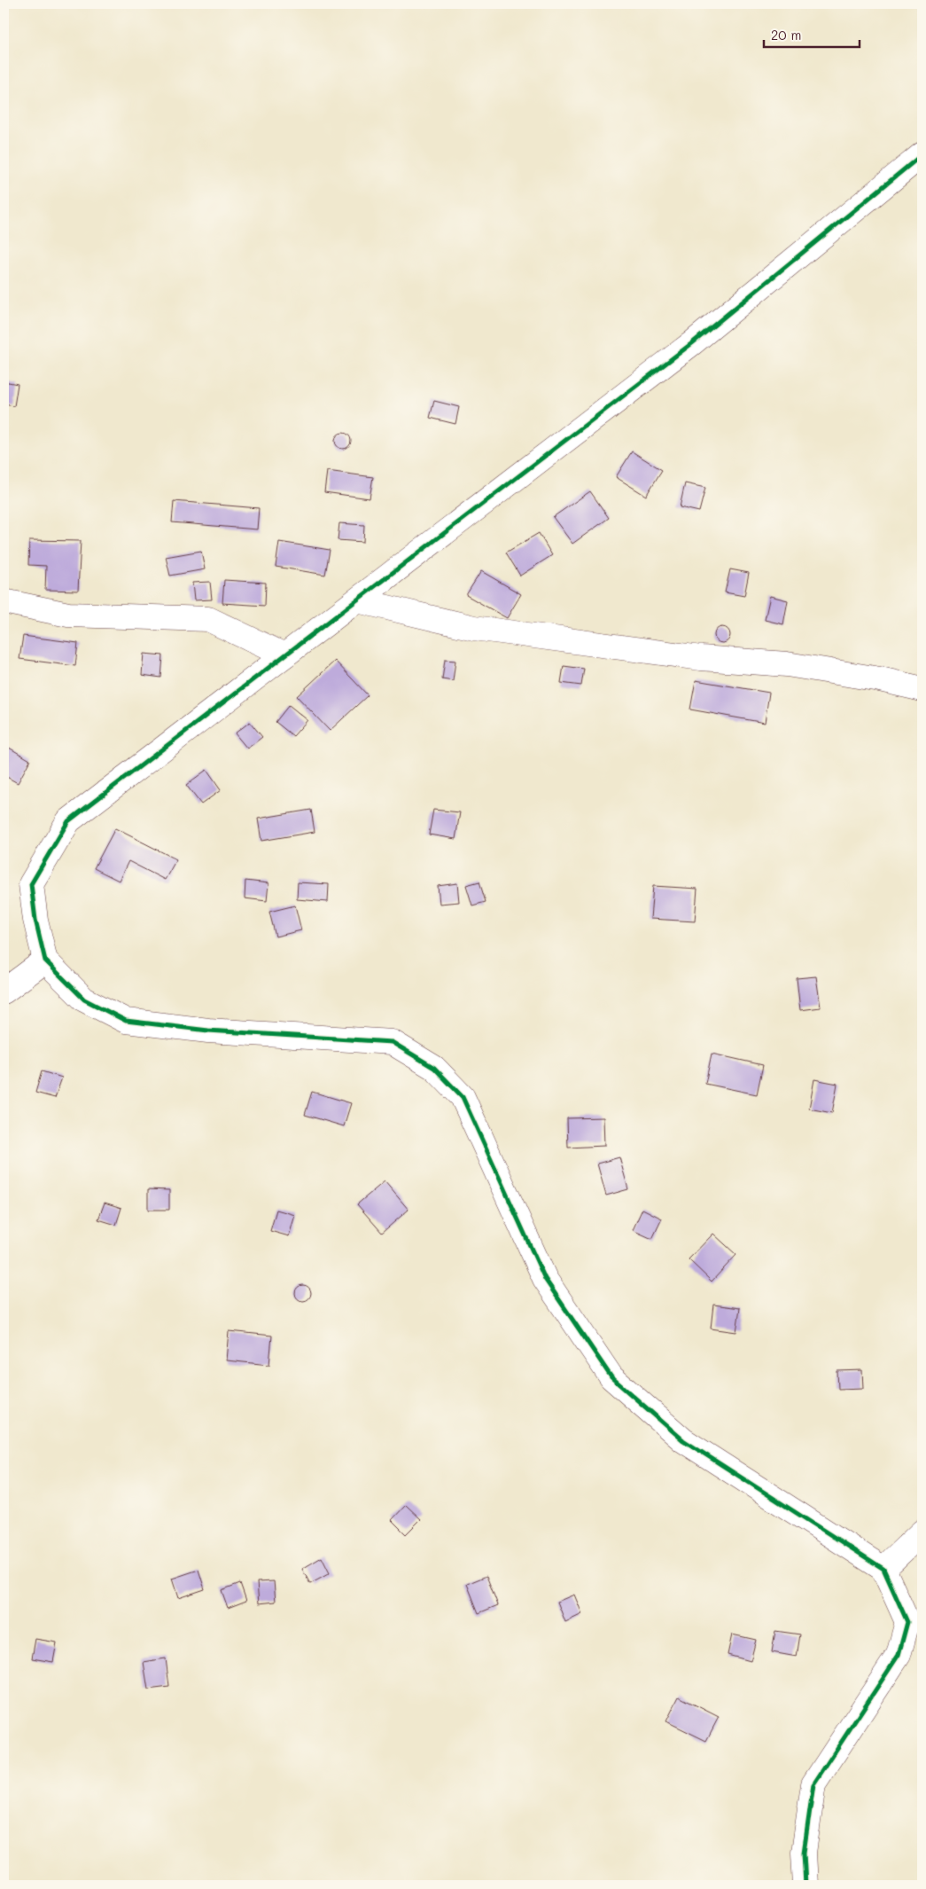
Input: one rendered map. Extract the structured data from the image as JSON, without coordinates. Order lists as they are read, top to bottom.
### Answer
{
  "scale_bar": "20 m"
}
